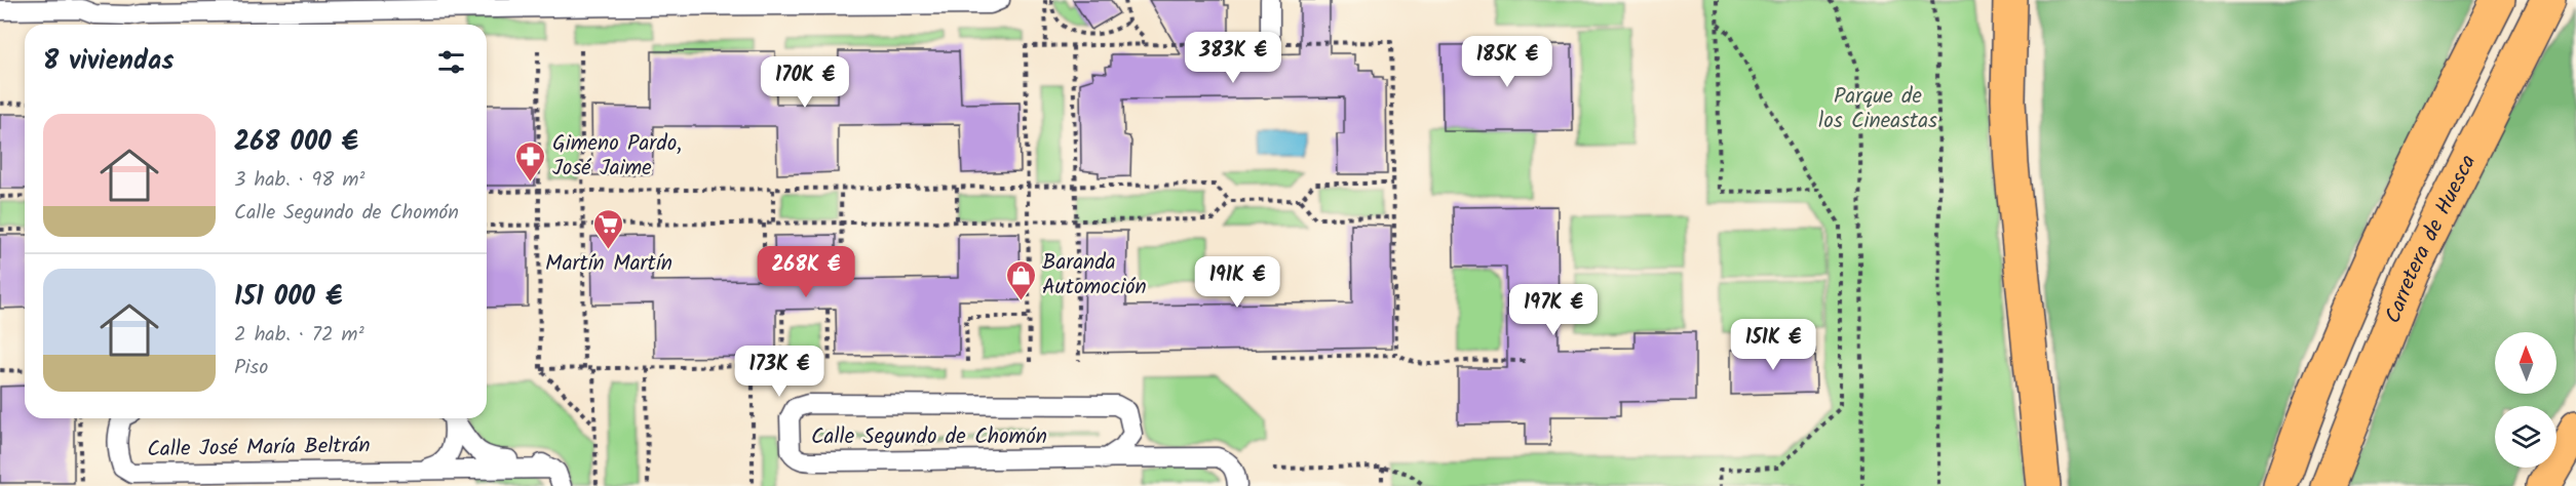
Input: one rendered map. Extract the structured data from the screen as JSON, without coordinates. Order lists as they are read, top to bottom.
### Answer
{
  "streets": {
    "highway": ["Carretera de Huesca"],
    "street": ["Calle Segundo de Chomón", "Calle José María Beltrán"]
  },
  "parks": ["Parque de los Cineastas"],
  "places": {
    "pharmacy": ["Gimeno Pardo, José Jaime"],
    "supermarket": ["Martín Martín"],
    "shop": ["Baranda Automoción"]
  },
  "north": "top",
  "page": {
    "heading": "8 viviendas",
    "price": [
      "383K €",
      "185K €",
      "170K €",
      "268K €",
      "191K €",
      "197K €",
      "151K €",
      "173K €"
    ],
    "list": [
      {
        "name": "268 000 €",
        "note": "3 hab. · 98 m² · Calle Segundo de Chomón"
      },
      {
        "name": "151 000 €",
        "note": "2 hab. · 72 m² · Piso"
      }
    ]
  }
}
